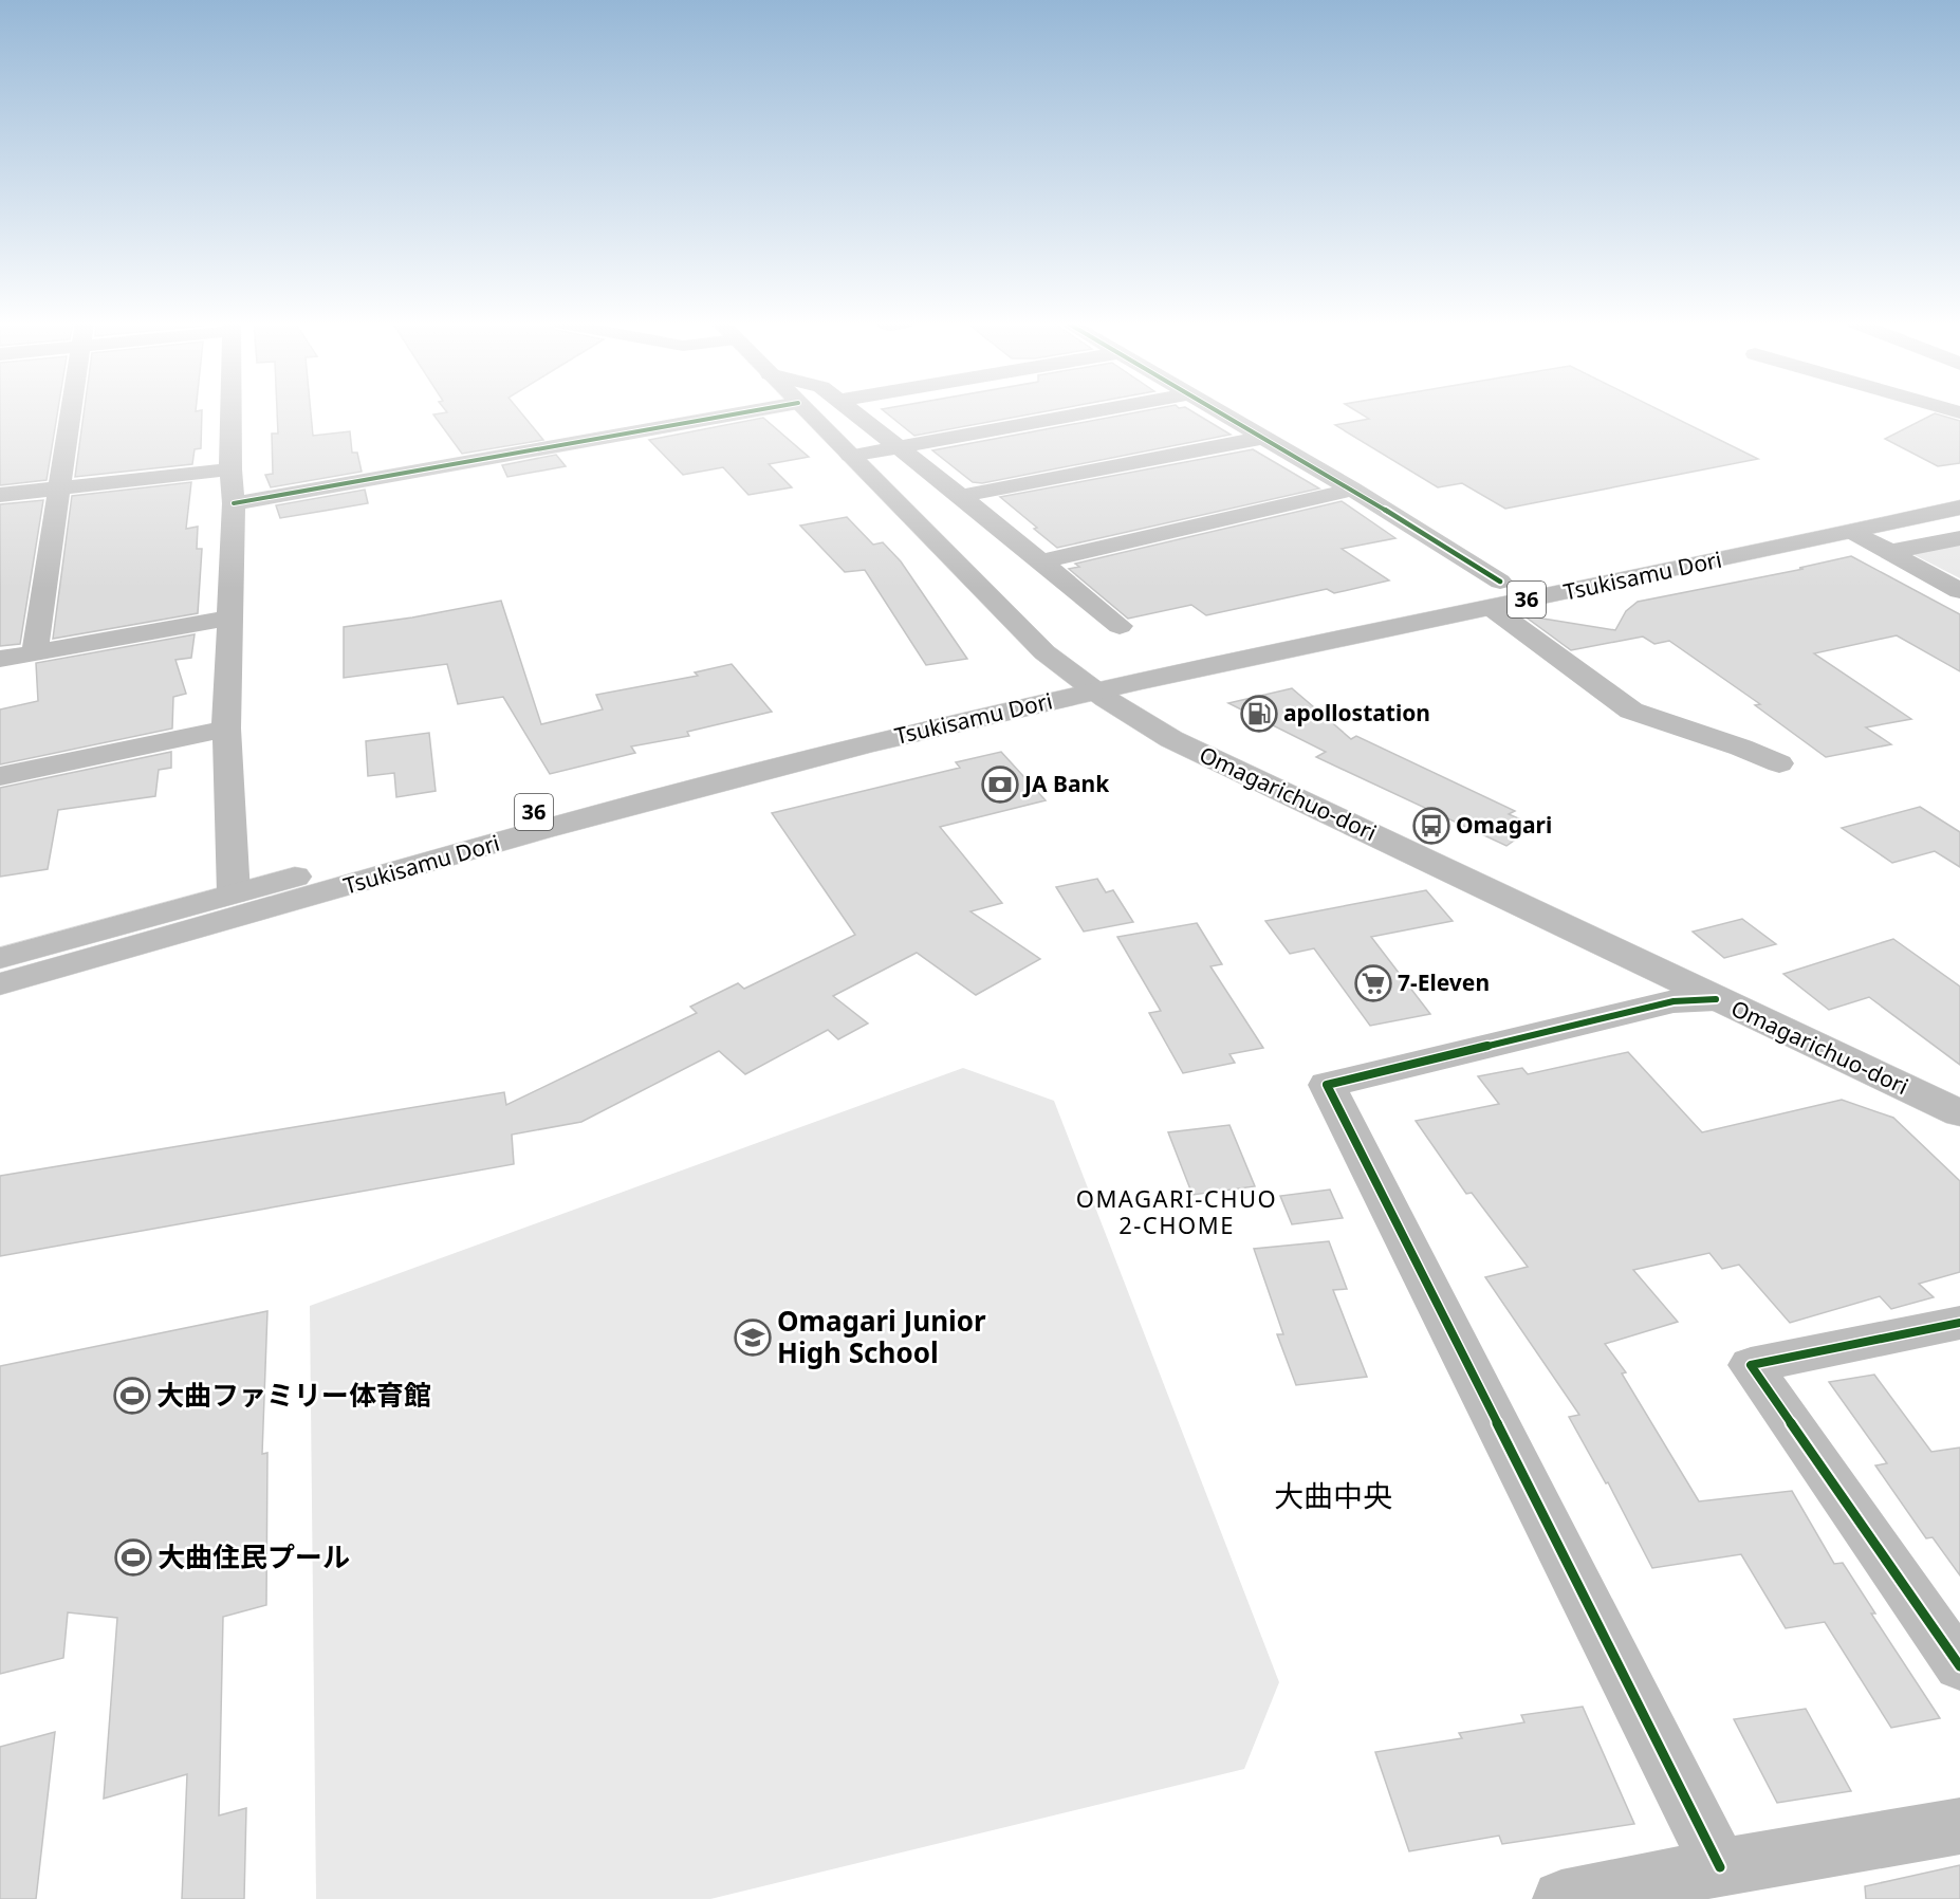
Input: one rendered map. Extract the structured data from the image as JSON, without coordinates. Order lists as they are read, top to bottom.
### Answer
{
  "streets": {
    "main road": ["Tsukisamu Dori", "36", "Omagarichuo-dori"]
  },
  "crossings": [
    ["Tsukisamu Dori", "Omagarichuo-dori"]
  ],
  "districts": ["OMAGARI-CHUO 2-CHOME", "大曲中央"],
  "places": {
    "fuel station": ["apollostation"],
    "bank": ["JA Bank"],
    "bus stop": ["Omagari"],
    "supermarket": ["7-Eleven"],
    "school or university": ["Omagari Junior High School"],
    "sports": ["大曲ファミリー体育館", "大曲住民プール"]
  }
}
